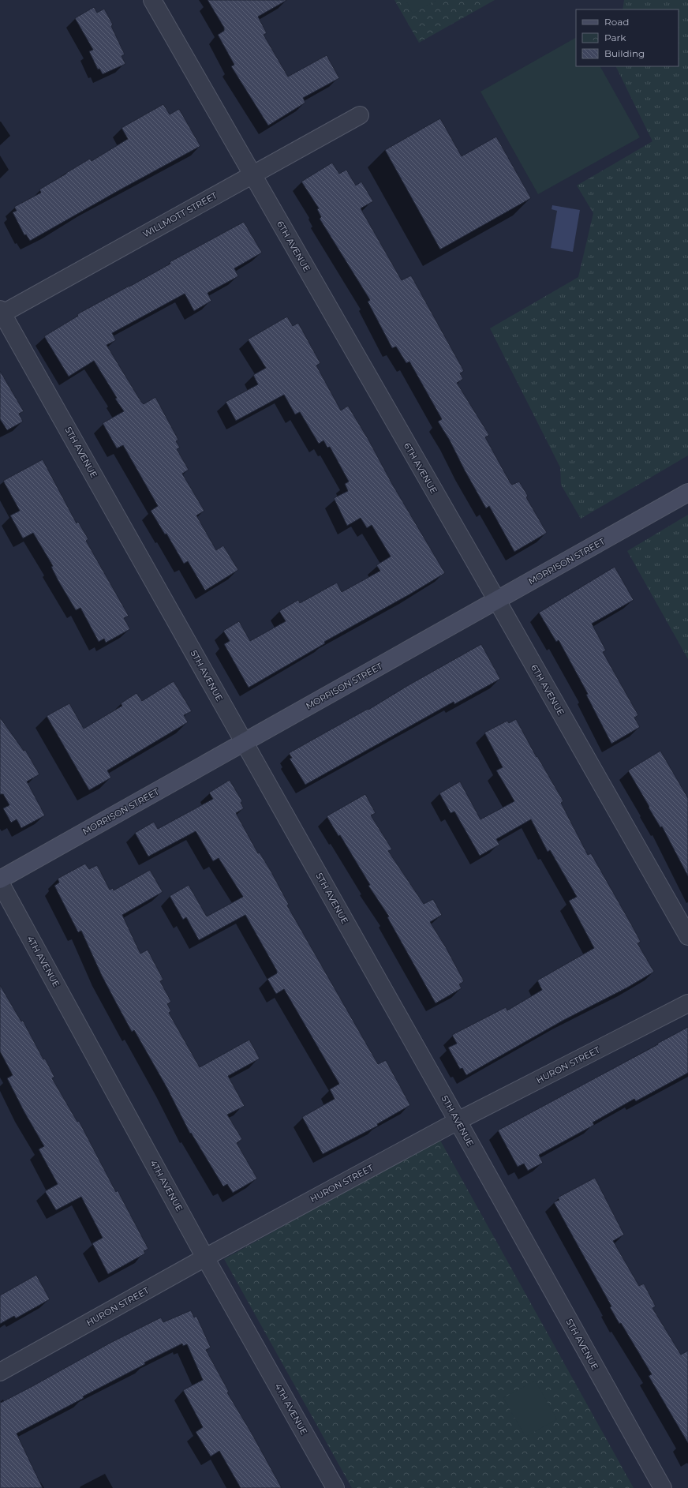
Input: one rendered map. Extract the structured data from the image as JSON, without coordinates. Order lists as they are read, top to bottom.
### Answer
{
  "streets": {
    "street": [
      "WILLMOTT STREET",
      "6TH AVENUE",
      "5TH AVENUE",
      "MORRISON STREET",
      "4TH AVENUE",
      "HURON STREET"
    ]
  },
  "crossings": [
    ["WILLMOTT STREET", "6TH AVENUE"],
    ["WILLMOTT STREET", "5TH AVENUE"],
    ["6TH AVENUE", "MORRISON STREET"],
    ["5TH AVENUE", "MORRISON STREET"],
    ["5TH AVENUE", "HURON STREET"],
    ["4TH AVENUE", "HURON STREET"]
  ],
  "legend": ["Road", "Park", "Building"]
}
